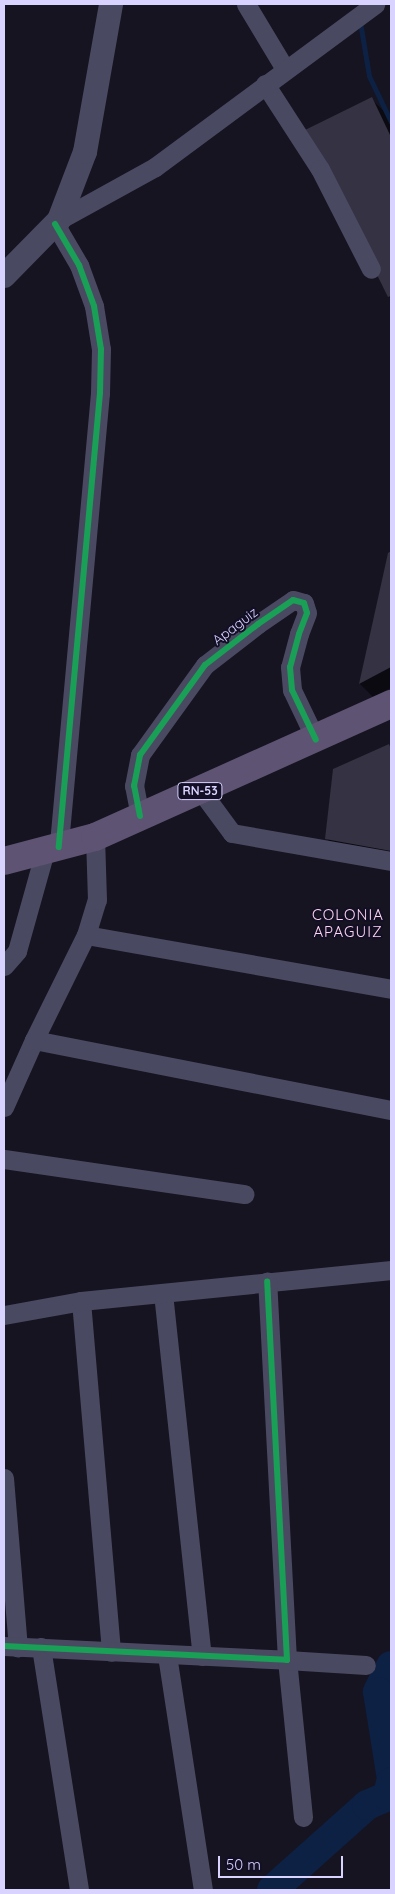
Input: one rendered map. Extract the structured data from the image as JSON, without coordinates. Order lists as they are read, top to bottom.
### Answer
{
  "streets": {
    "main road": ["RN-53"],
    "street": ["Apaguiz"]
  },
  "crossings": [
    ["Apaguiz", "RN-53"]
  ],
  "districts": ["COLONIA APAGUIZ"],
  "scale_bar": "50 m"
}
